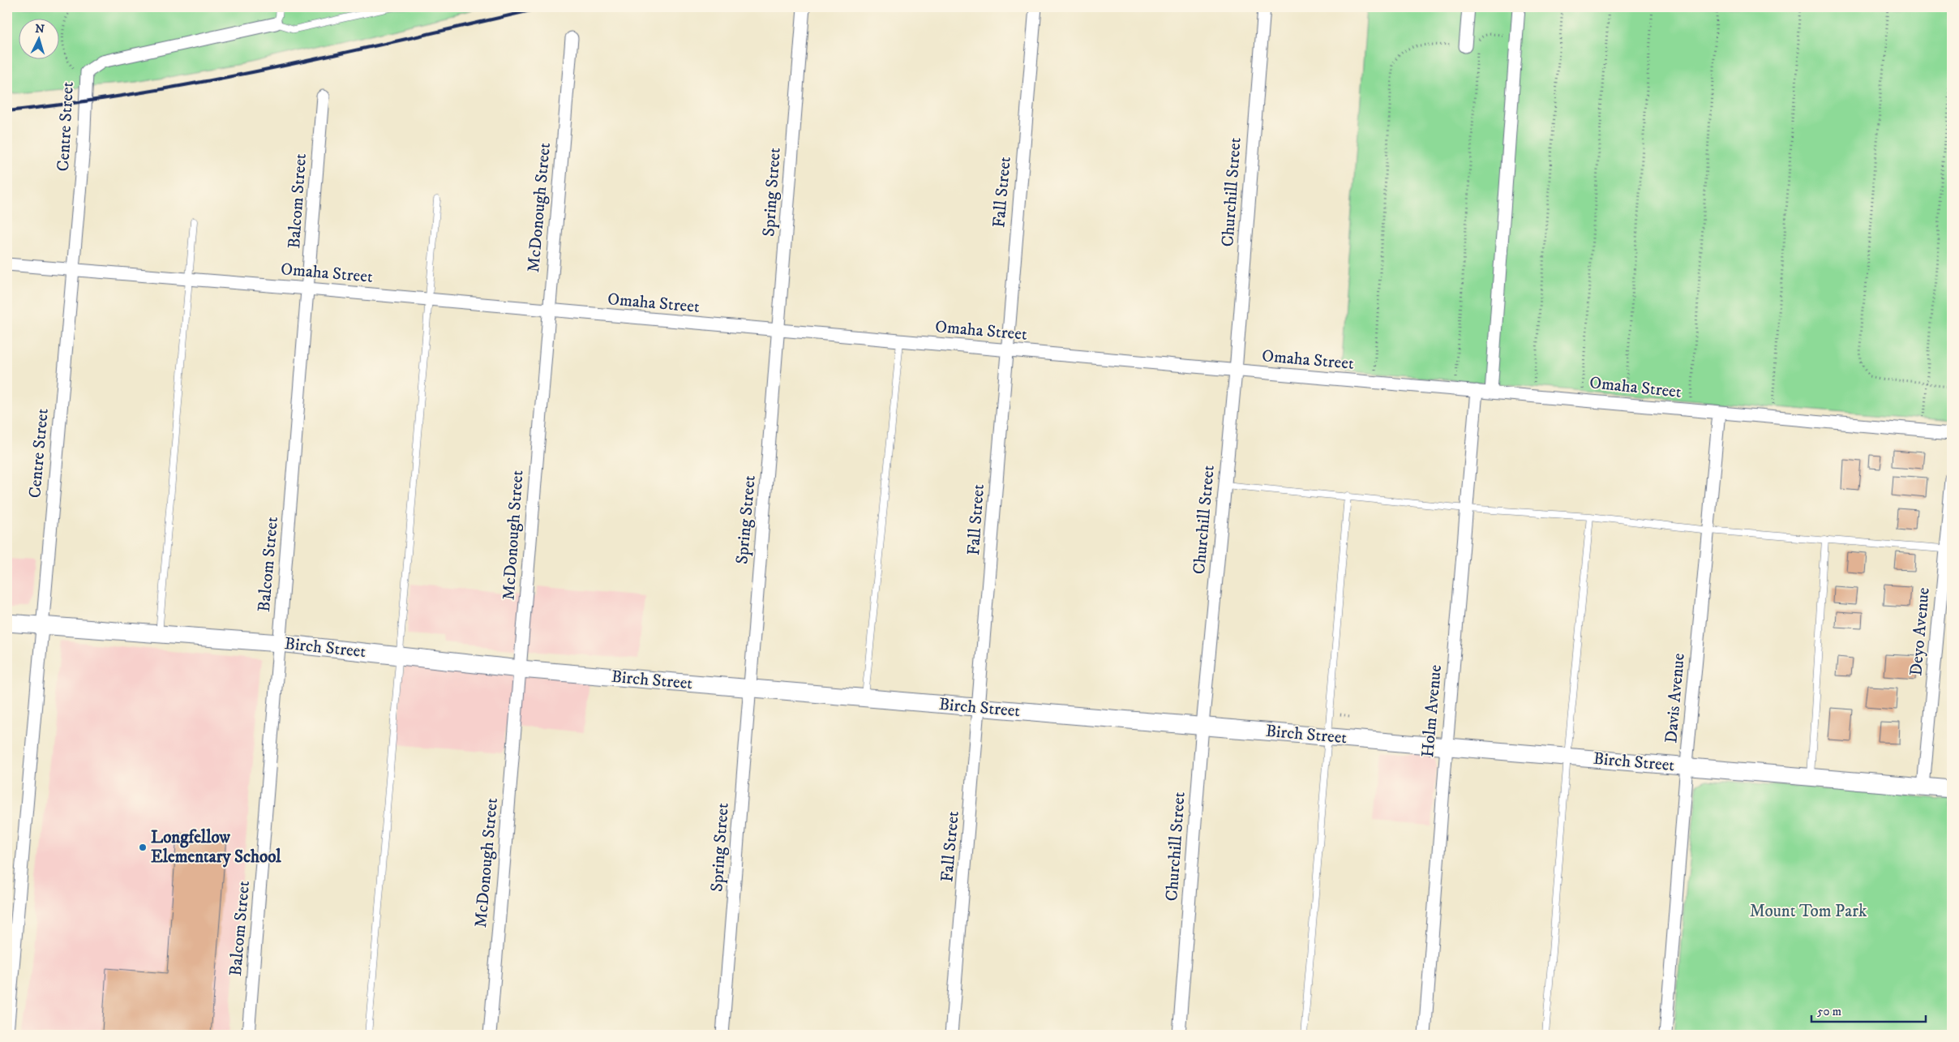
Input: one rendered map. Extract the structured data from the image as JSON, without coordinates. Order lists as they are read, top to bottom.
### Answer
{
  "streets": {
    "main road": ["Birch Street"],
    "street": [
      "Centre Street",
      "Spring Street",
      "Fall Street",
      "Churchill Street",
      "Balcom Street",
      "McDonough Street",
      "Omaha Street",
      "Deyo Avenue",
      "Davis Avenue",
      "Holm Avenue"
    ]
  },
  "crossings": [
    ["Centre Street", "Omaha Street"],
    ["Centre Street", "Birch Street"],
    ["Spring Street", "Omaha Street"],
    ["Spring Street", "Birch Street"],
    ["Fall Street", "Omaha Street"],
    ["Fall Street", "Birch Street"],
    ["Churchill Street", "Omaha Street"],
    ["Churchill Street", "Birch Street"],
    ["Balcom Street", "Omaha Street"],
    ["Balcom Street", "Birch Street"],
    ["McDonough Street", "Omaha Street"],
    ["McDonough Street", "Birch Street"],
    ["Omaha Street", "Davis Avenue"],
    ["Omaha Street", "Holm Avenue"],
    ["Deyo Avenue", "Birch Street"],
    ["Birch Street", "Davis Avenue"],
    ["Birch Street", "Holm Avenue"]
  ],
  "parks": ["Mount Tom Park"],
  "places": ["Longfellow Elementary School"],
  "scale_bar": "50 m",
  "north": "top"
}
